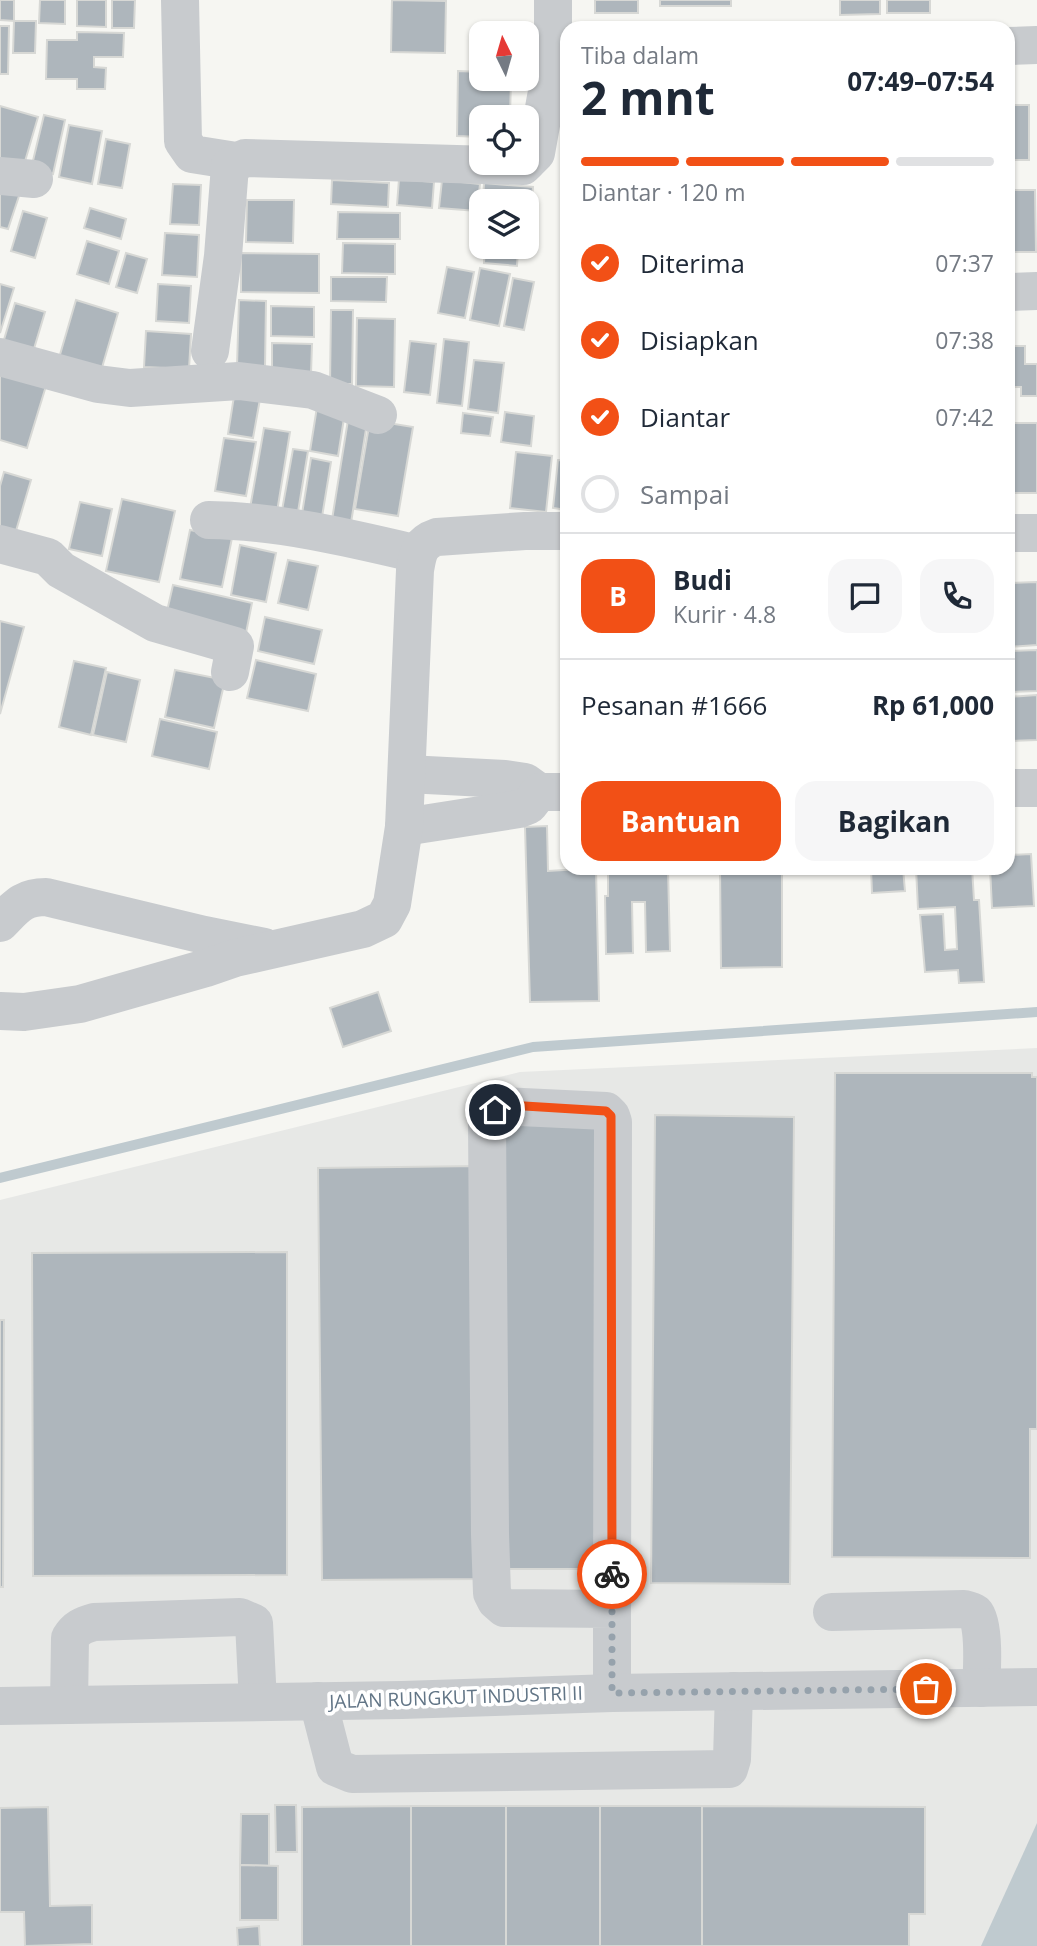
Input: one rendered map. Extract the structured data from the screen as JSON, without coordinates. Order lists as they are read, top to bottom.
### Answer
{
  "streets": {
    "street": ["JALAN RUNGKUT INDUSTRI II"]
  },
  "north": "top",
  "page": {
    "heading": ["2 mnt", "Tiba dalam", "07:49–07:54"],
    "panel": [
      "Budi",
      "Kurir · 4.8",
      "Pesanan #1666",
      "Rp 61,000"
    ],
    "bar": "Diantar · 120 m",
    "list": [
      ["Diterima", "07:37"],
      ["Disiapkan", "07:38"],
      ["Diantar", "07:42"],
      "Sampai"
    ],
    "round": "B",
    "buttons": ["Bantuan", "Bagikan"]
  }
}
